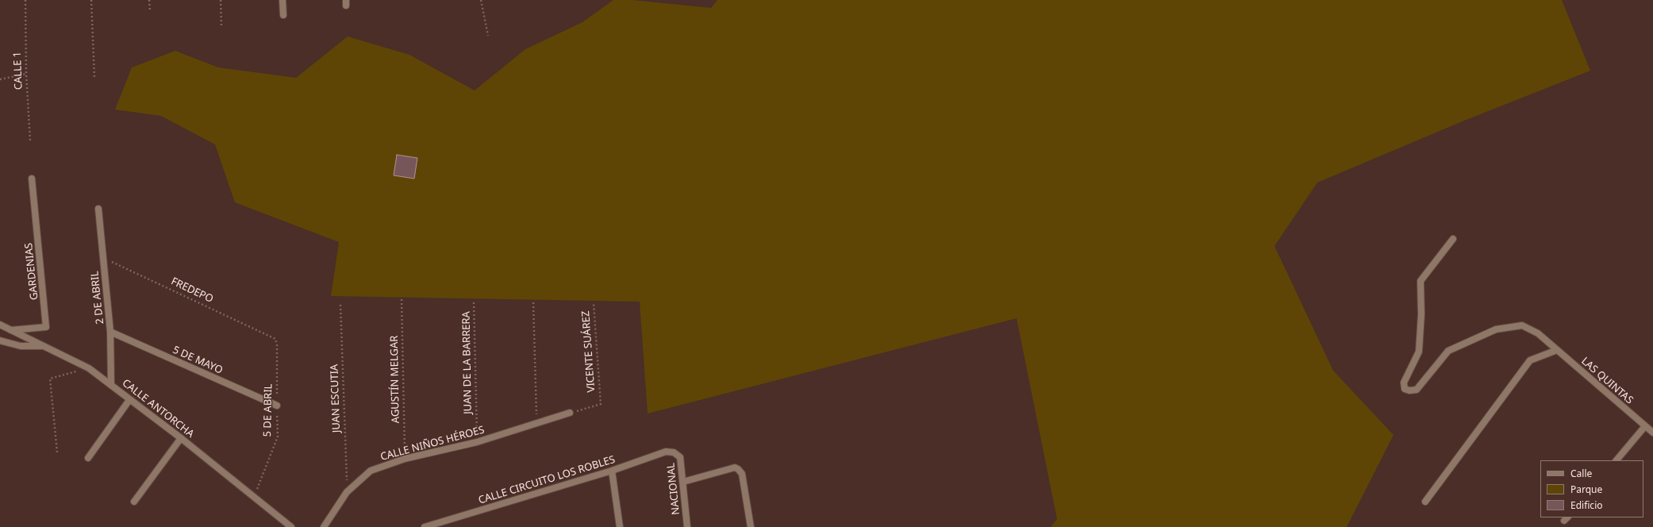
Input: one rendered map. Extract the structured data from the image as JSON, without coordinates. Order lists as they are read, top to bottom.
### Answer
{
  "streets": {
    "street": [
      "GARDENIAS",
      "2 DE ABRIL",
      "5 DE MAYO",
      "LAS QUINTAS",
      "CALLE ANTORCHA",
      "CALLE NIÑOS HÉROES",
      "CALLE CIRCUITO LOS ROBLES",
      "NACIONAL"
    ],
    "path": [
      "CALLE 1",
      "FREDEPO",
      "VICENTE SUÁREZ",
      "JUAN DE LA BARRERA",
      "AGUSTÍN MELGAR",
      "JUAN ESCUTIA",
      "5 DE ABRIL"
    ]
  },
  "crossings": [
    ["GARDENIAS", "CALLE ANTORCHA"],
    ["FREDEPO", "2 DE ABRIL"],
    ["FREDEPO", "5 DE ABRIL"],
    ["2 DE ABRIL", "5 DE MAYO"],
    ["2 DE ABRIL", "CALLE ANTORCHA"],
    ["VICENTE SUÁREZ", "CALLE NIÑOS HÉROES"],
    ["5 DE MAYO", "5 DE ABRIL"],
    ["JUAN DE LA BARRERA", "CALLE NIÑOS HÉROES"],
    ["AGUSTÍN MELGAR", "CALLE NIÑOS HÉROES"],
    ["JUAN ESCUTIA", "CALLE NIÑOS HÉROES"],
    ["CALLE ANTORCHA", "5 DE ABRIL"],
    ["CALLE CIRCUITO LOS ROBLES", "NACIONAL"]
  ],
  "legend": ["Calle", "Parque", "Edificio"]
}
